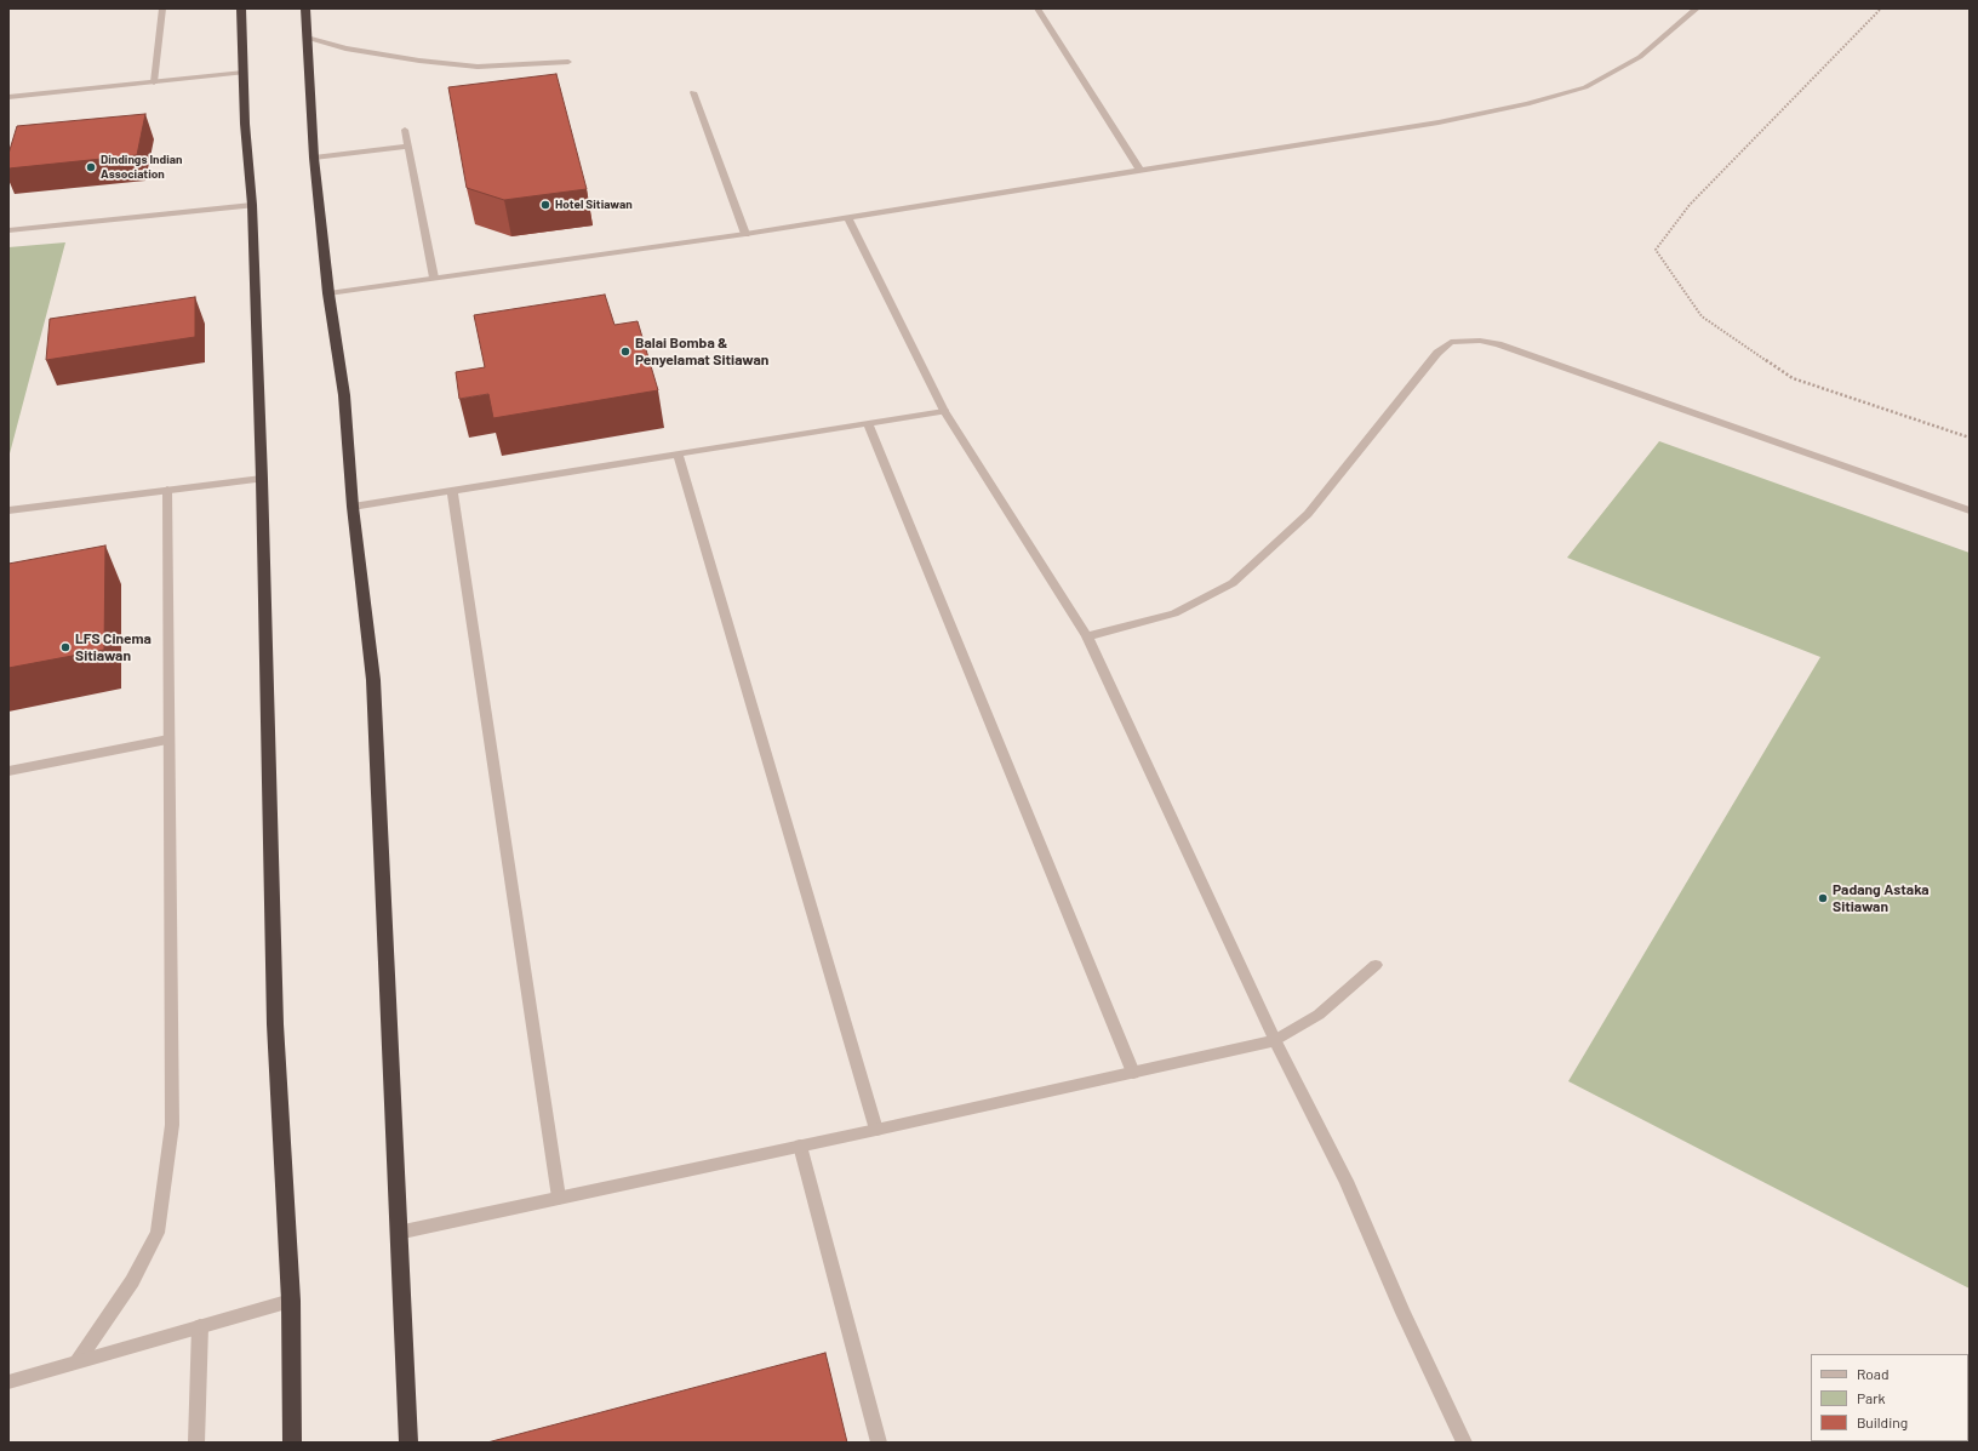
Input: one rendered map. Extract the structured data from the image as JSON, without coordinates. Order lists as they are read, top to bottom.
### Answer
{
  "places": [
    "Dindings Indian Association",
    "Hotel Sitiawan",
    "Balai Bomba & Penyelamat Sitiawan",
    "LFS Cinema Sitiawan",
    "Padang Astaka Sitiawan"
  ],
  "legend": ["Road", "Park", "Building"]
}
